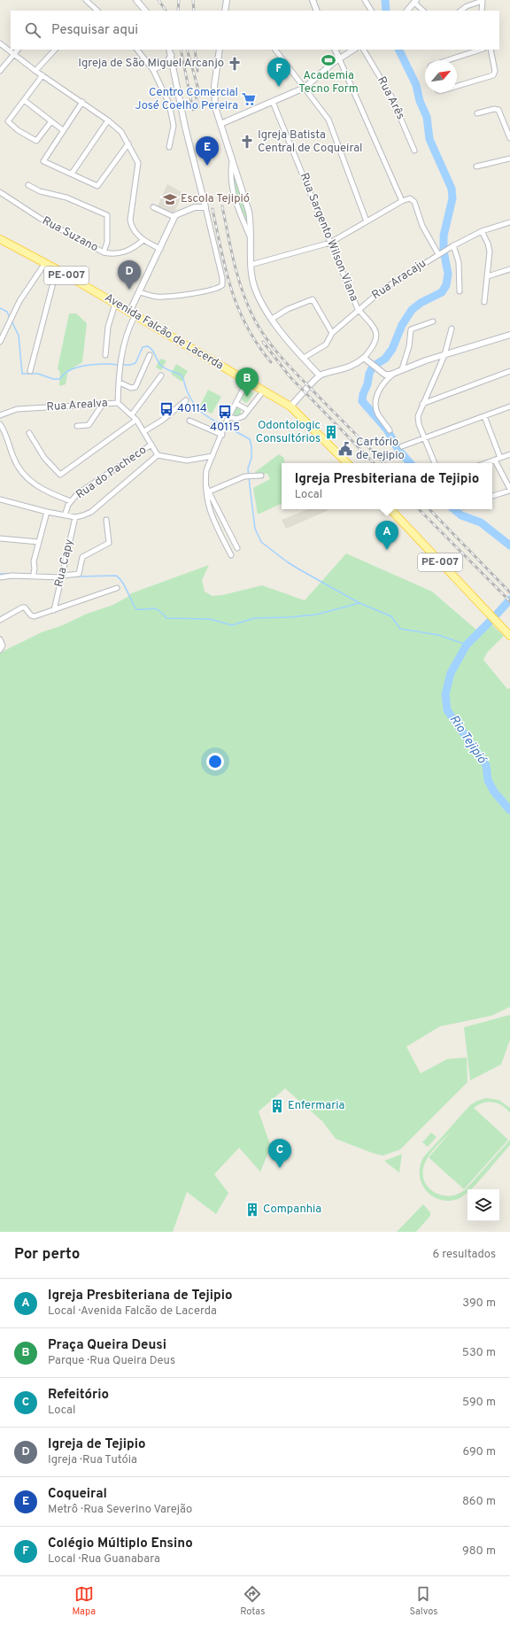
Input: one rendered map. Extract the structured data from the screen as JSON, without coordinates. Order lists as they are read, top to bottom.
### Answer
{
  "streets": {
    "main road": ["PE-007", "Avenida Falcão de Lacerda"],
    "street": [
      "Rua Arês",
      "Rua Suzano",
      "Rua Sargento Wilson Viana",
      "Rua Aracaju",
      "Rua Arealva",
      "Rua do Pacheco",
      "Rua Capy"
    ]
  },
  "crossings": [
    ["Rua Sargento Wilson Viana", "Rua Aracaju"],
    ["Rua Arealva", "Rua do Pacheco"]
  ],
  "water": ["Rio Tejipió"],
  "places": {
    "sports": ["Academia Tecno Form"],
    "church": ["Igreja de São Miguel Arcanjo", "Igreja Batista Central de Coqueiral"],
    "supermarket": ["Centro Comercial José Coelho Pereira"],
    "school or university": ["Escola Tejipió"],
    "bus stop": ["40114", "40115"],
    "building": ["Odontologic Consultórios", "Enfermaria", "Companhia"],
    "public building": ["Cartório de Tejipio"]
  },
  "north": "top right",
  "page": {
    "search": "Pesquisar aqui",
    "pins": [
      "F",
      "E",
      "D",
      "B",
      "A",
      "C"
    ],
    "popup": ["Igreja Presbiteriana de Tejipio", "Local"],
    "heading": ["Por perto", "6 resultados"],
    "list": [
      {
        "mark": "A",
        "name": "Igreja Presbiteriana de Tejipio",
        "note": "Local · Avenida Falcão de Lacerda",
        "value": "390 m"
      },
      {
        "mark": "B",
        "name": "Praça Queira Deusi",
        "note": "Parque · Rua Queira Deus",
        "value": "530 m"
      },
      {
        "mark": "C",
        "name": "Refeitório",
        "note": "Local",
        "value": "590 m"
      },
      {
        "mark": "D",
        "name": "Igreja de Tejipio",
        "note": "Igreja · Rua Tutóia",
        "value": "690 m"
      },
      {
        "mark": "E",
        "name": "Coqueiral",
        "note": "Metrô · Rua Severino Varejão",
        "value": "860 m"
      },
      {
        "mark": "F",
        "name": "Colégio Múltiplo Ensino",
        "note": "Local · Rua Guanabara",
        "value": "980 m"
      }
    ],
    "nav": ["Mapa", "Rotas", "Salvos"]
  }
}
